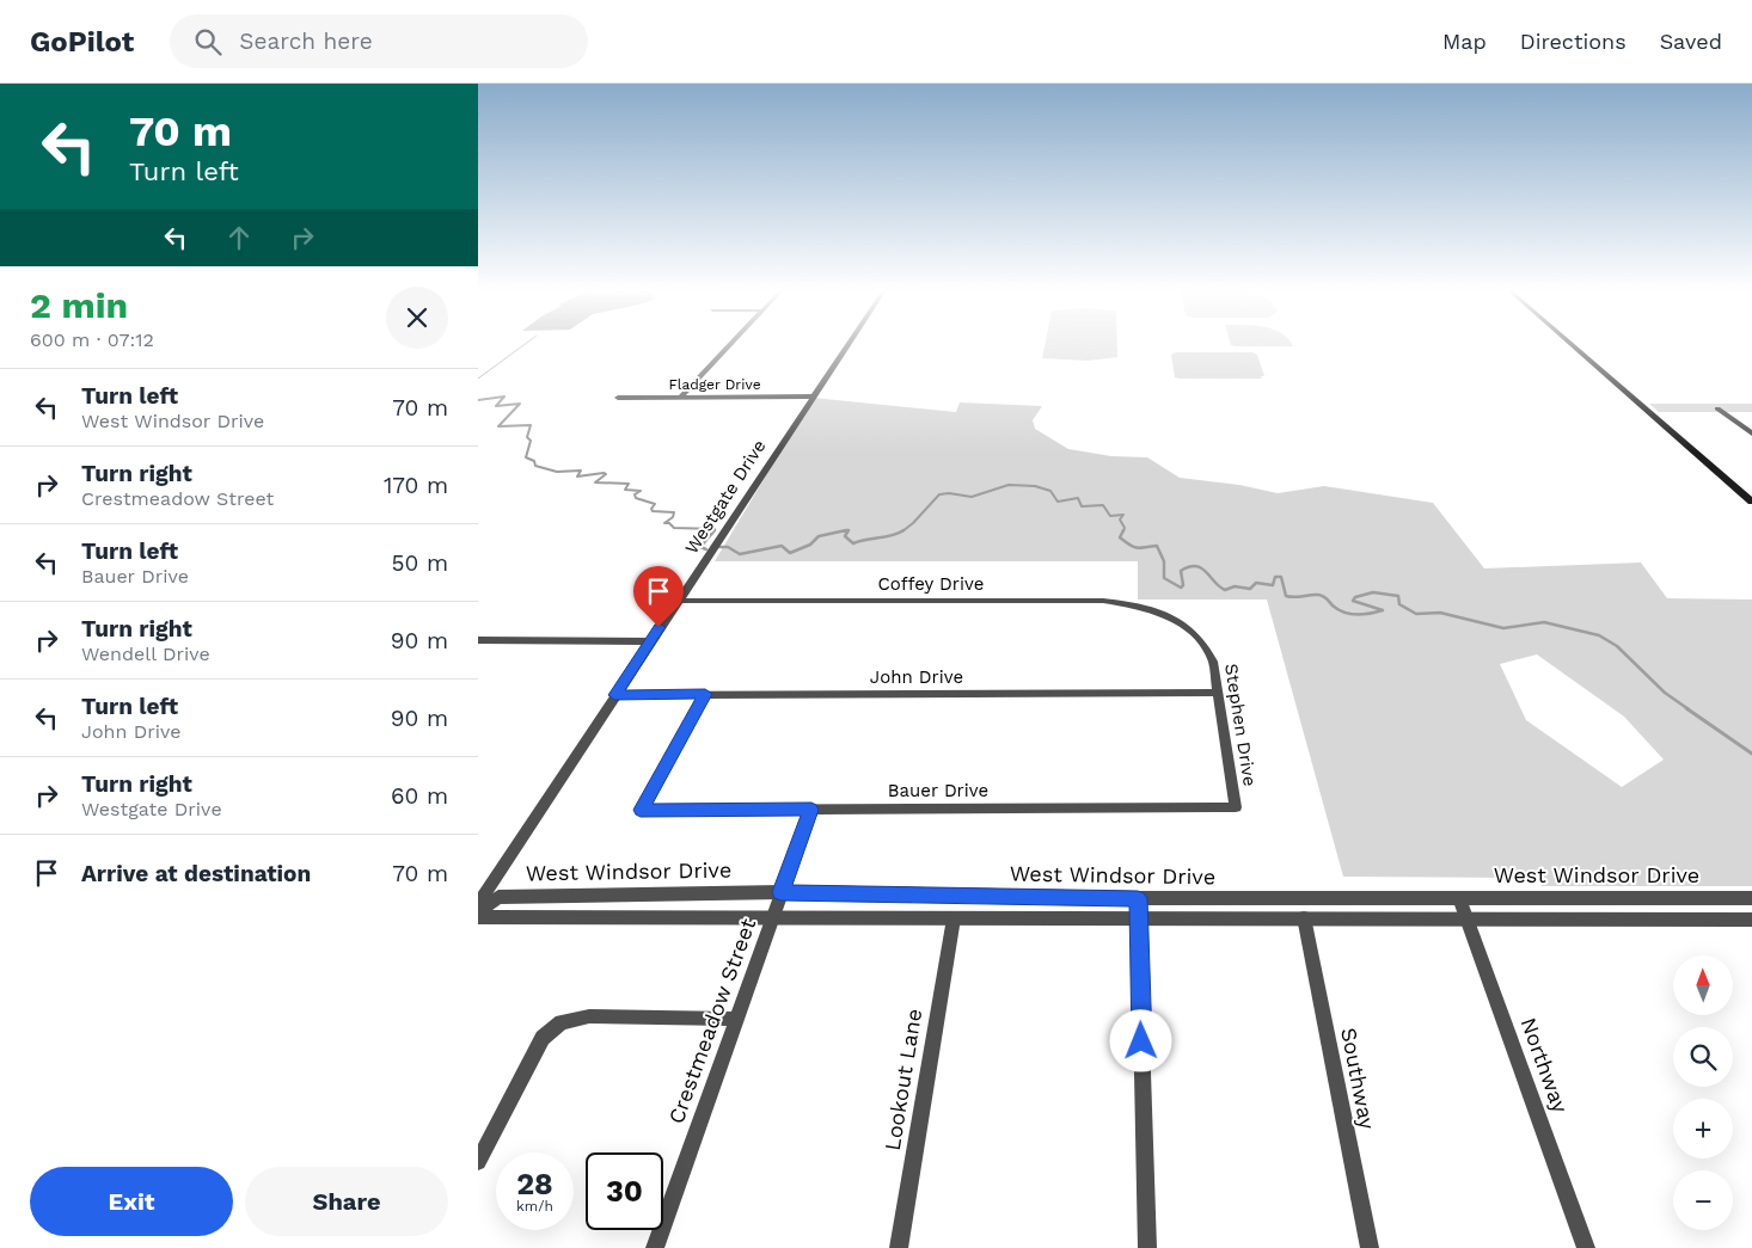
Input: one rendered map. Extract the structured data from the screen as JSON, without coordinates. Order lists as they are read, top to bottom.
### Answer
{
  "streets": {
    "street": [
      "Fladger Drive",
      "Westgate Drive",
      "Coffey Drive",
      "John Drive",
      "Stephen Drive",
      "Bauer Drive",
      "West Windsor Drive",
      "Crestmeadow Street",
      "Northway",
      "Southway",
      "Lookout Lane"
    ]
  },
  "crossings": [
    ["Fladger Drive", "Westgate Drive"],
    ["Westgate Drive", "Coffey Drive"],
    ["Westgate Drive", "John Drive"],
    ["Coffey Drive", "Stephen Drive"],
    ["John Drive", "Stephen Drive"],
    ["John Drive", "Bauer Drive"],
    ["Stephen Drive", "Bauer Drive"],
    ["Bauer Drive", "Crestmeadow Street"],
    ["West Windsor Drive", "Crestmeadow Street"],
    ["West Windsor Drive", "Northway"]
  ],
  "north": "top",
  "page": {
    "header": "GoPilot",
    "search": "Search here",
    "nav": ["Map", "Directions", "Saved"],
    "turn": ["70 m", "Turn left"],
    "heading": ["2 min", "600 m · 07:12"],
    "list": [
      {
        "name": "Turn left",
        "note": "West Windsor Drive",
        "value": "70 m"
      },
      {
        "name": "Turn right",
        "note": "Crestmeadow Street",
        "value": "170 m"
      },
      {
        "name": "Turn left",
        "note": "Bauer Drive",
        "value": "50 m"
      },
      {
        "name": "Turn right",
        "note": "Wendell Drive",
        "value": "90 m"
      },
      {
        "name": "Turn left",
        "note": "John Drive",
        "value": "90 m"
      },
      {
        "name": "Turn right",
        "note": "Westgate Drive",
        "value": "60 m"
      },
      {
        "name": "Arrive at destination",
        "value": "70 m"
      }
    ],
    "map_buttons": ["+", "−"],
    "speed": "28 km/h",
    "limit": "30",
    "buttons": ["Exit", "Share"]
  }
}
